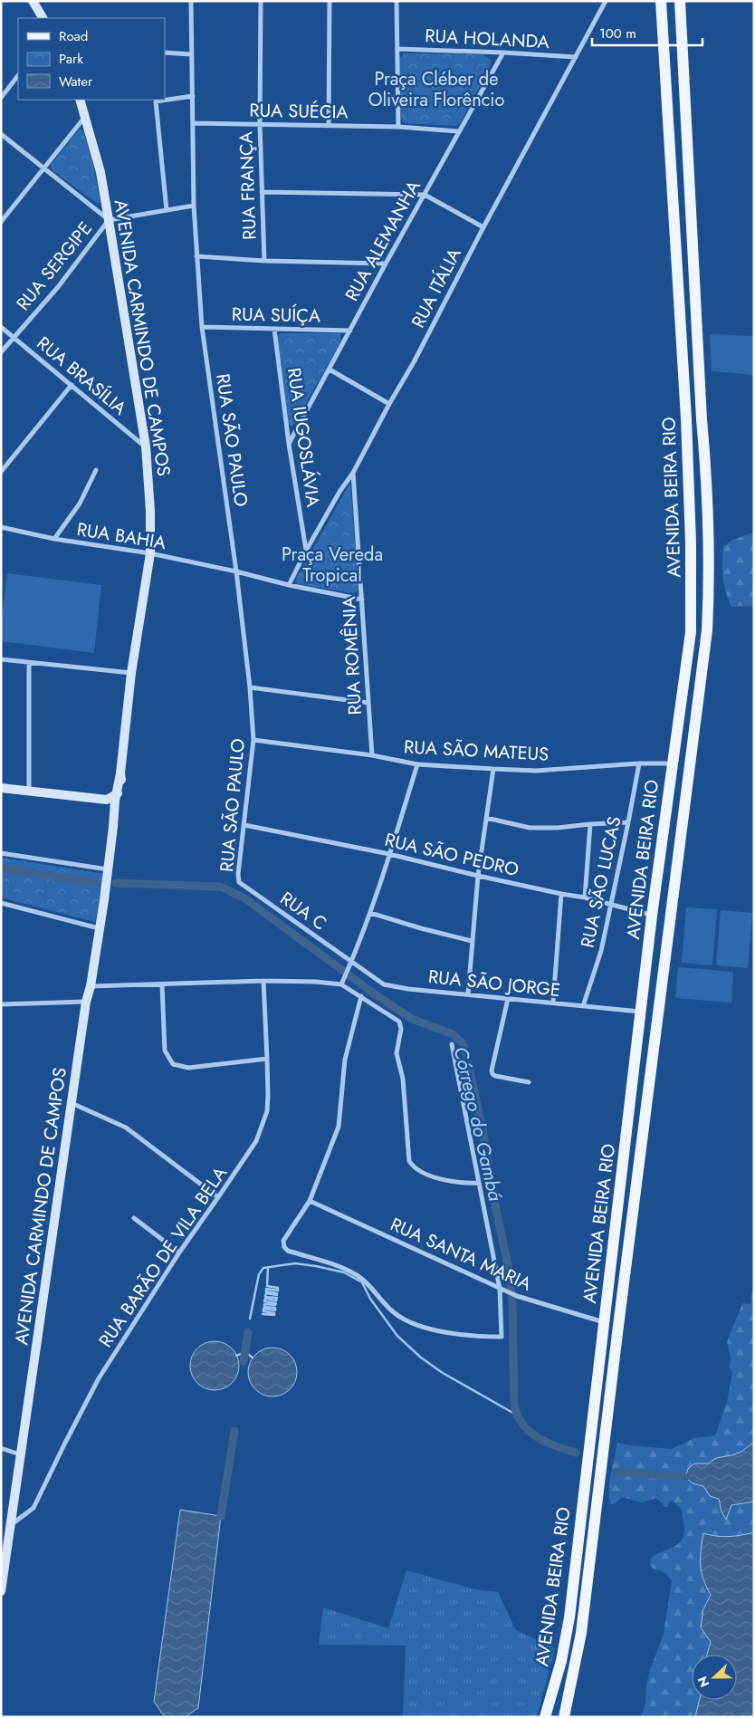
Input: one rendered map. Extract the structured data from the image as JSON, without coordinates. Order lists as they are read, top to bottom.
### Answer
{
  "streets": {
    "main road": ["AVENIDA CARMINDO DE CAMPOS", "AVENIDA BEIRA RIO"],
    "street": [
      "RUA HOLANDA",
      "RUA SUÉCIA",
      "RUA FRANÇA",
      "RUA ALEMANHA",
      "RUA SERGIPE",
      "RUA ITÁLIA",
      "RUA SUÍÇA",
      "RUA BRASÍLIA",
      "RUA IUGOSLÁVIA",
      "RUA SÃO PAULO",
      "RUA BAHIA",
      "RUA ROMÊNIA",
      "RUA SÃO MATEUS",
      "RUA SÃO PEDRO",
      "RUA SÃO LUCAS",
      "RUA C",
      "RUA SÃO JORGE",
      "RUA SANTA MARIA",
      "RUA BARÃO DE VILA BELA"
    ]
  },
  "crossings": [
    ["RUA HOLANDA", "RUA ALEMANHA"],
    ["RUA HOLANDA", "RUA ITÁLIA"],
    ["RUA SUÉCIA", "RUA FRANÇA"],
    ["RUA SUÉCIA", "RUA ALEMANHA"],
    ["RUA SUÉCIA", "RUA SÃO PAULO"],
    ["RUA ALEMANHA", "RUA SUÍÇA"],
    ["RUA ALEMANHA", "RUA IUGOSLÁVIA"],
    ["RUA SERGIPE", "AVENIDA CARMINDO DE CAMPOS"],
    ["RUA SERGIPE", "RUA BRASÍLIA"],
    ["RUA SERGIPE", "RUA SÃO PAULO"],
    ["RUA ITÁLIA", "RUA IUGOSLÁVIA"],
    ["RUA ITÁLIA", "RUA BAHIA"],
    ["RUA ITÁLIA", "RUA ROMÊNIA"],
    ["RUA SUÍÇA", "RUA IUGOSLÁVIA"],
    ["RUA SUÍÇA", "RUA SÃO PAULO"],
    ["AVENIDA CARMINDO DE CAMPOS", "RUA BRASÍLIA"],
    ["AVENIDA CARMINDO DE CAMPOS", "RUA BAHIA"],
    ["AVENIDA CARMINDO DE CAMPOS", "RUA BARÃO DE VILA BELA"],
    ["RUA SÃO PAULO", "RUA BAHIA"],
    ["RUA SÃO PAULO", "RUA SÃO MATEUS"],
    ["RUA SÃO PAULO", "RUA SÃO PEDRO"],
    ["RUA SÃO PAULO", "RUA C"],
    ["AVENIDA BEIRA RIO", "RUA SÃO MATEUS"],
    ["AVENIDA BEIRA RIO", "RUA SÃO PEDRO"],
    ["AVENIDA BEIRA RIO", "RUA SÃO JORGE"],
    ["AVENIDA BEIRA RIO", "RUA SANTA MARIA"],
    ["RUA BAHIA", "RUA ROMÊNIA"],
    ["RUA ROMÊNIA", "RUA SÃO MATEUS"],
    ["RUA SÃO MATEUS", "RUA SÃO LUCAS"],
    ["RUA SÃO PEDRO", "RUA SÃO LUCAS"],
    ["RUA SÃO LUCAS", "RUA SÃO JORGE"],
    ["RUA C", "RUA SÃO JORGE"]
  ],
  "water": ["Córrego do Gambá"],
  "parks": ["Praça Cléber de Oliveira Florêncio", "Praça Vereda Tropical"],
  "legend": ["Road", "Park", "Water"],
  "scale_bar": "100 m",
  "north": "left"
}
